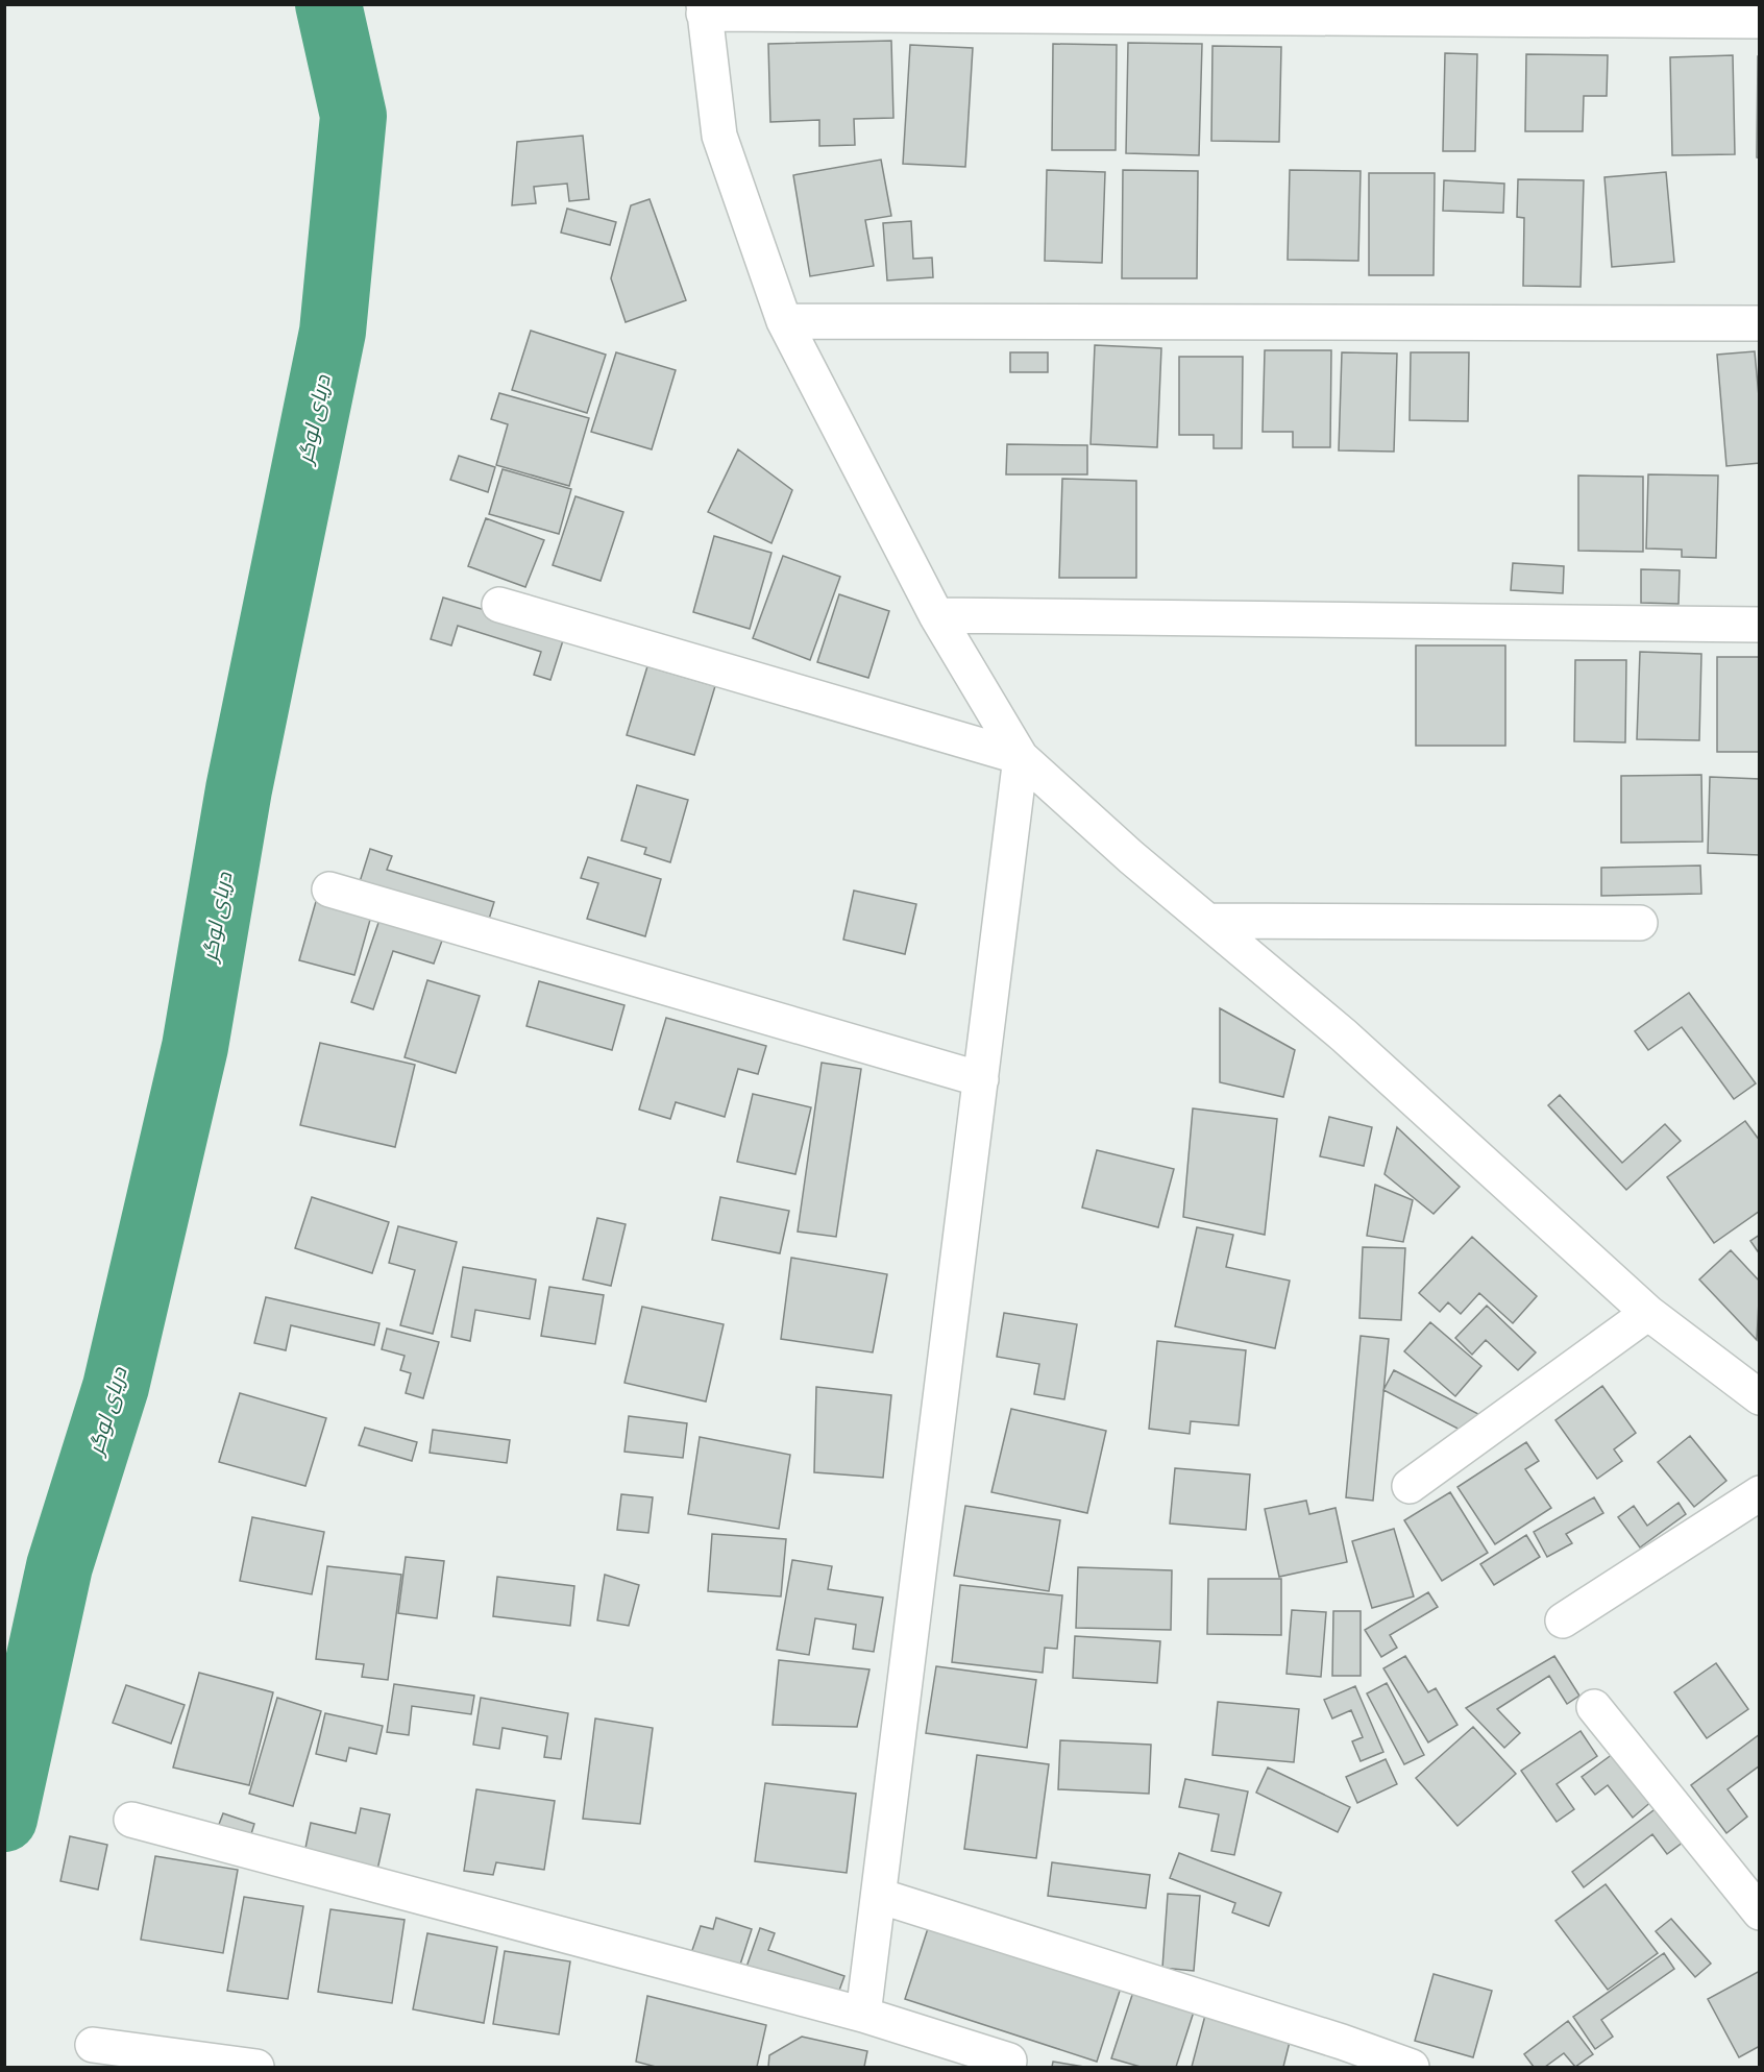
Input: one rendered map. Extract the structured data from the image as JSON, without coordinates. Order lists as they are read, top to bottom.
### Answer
{
  "water": ["دریای لوگر"]
}
